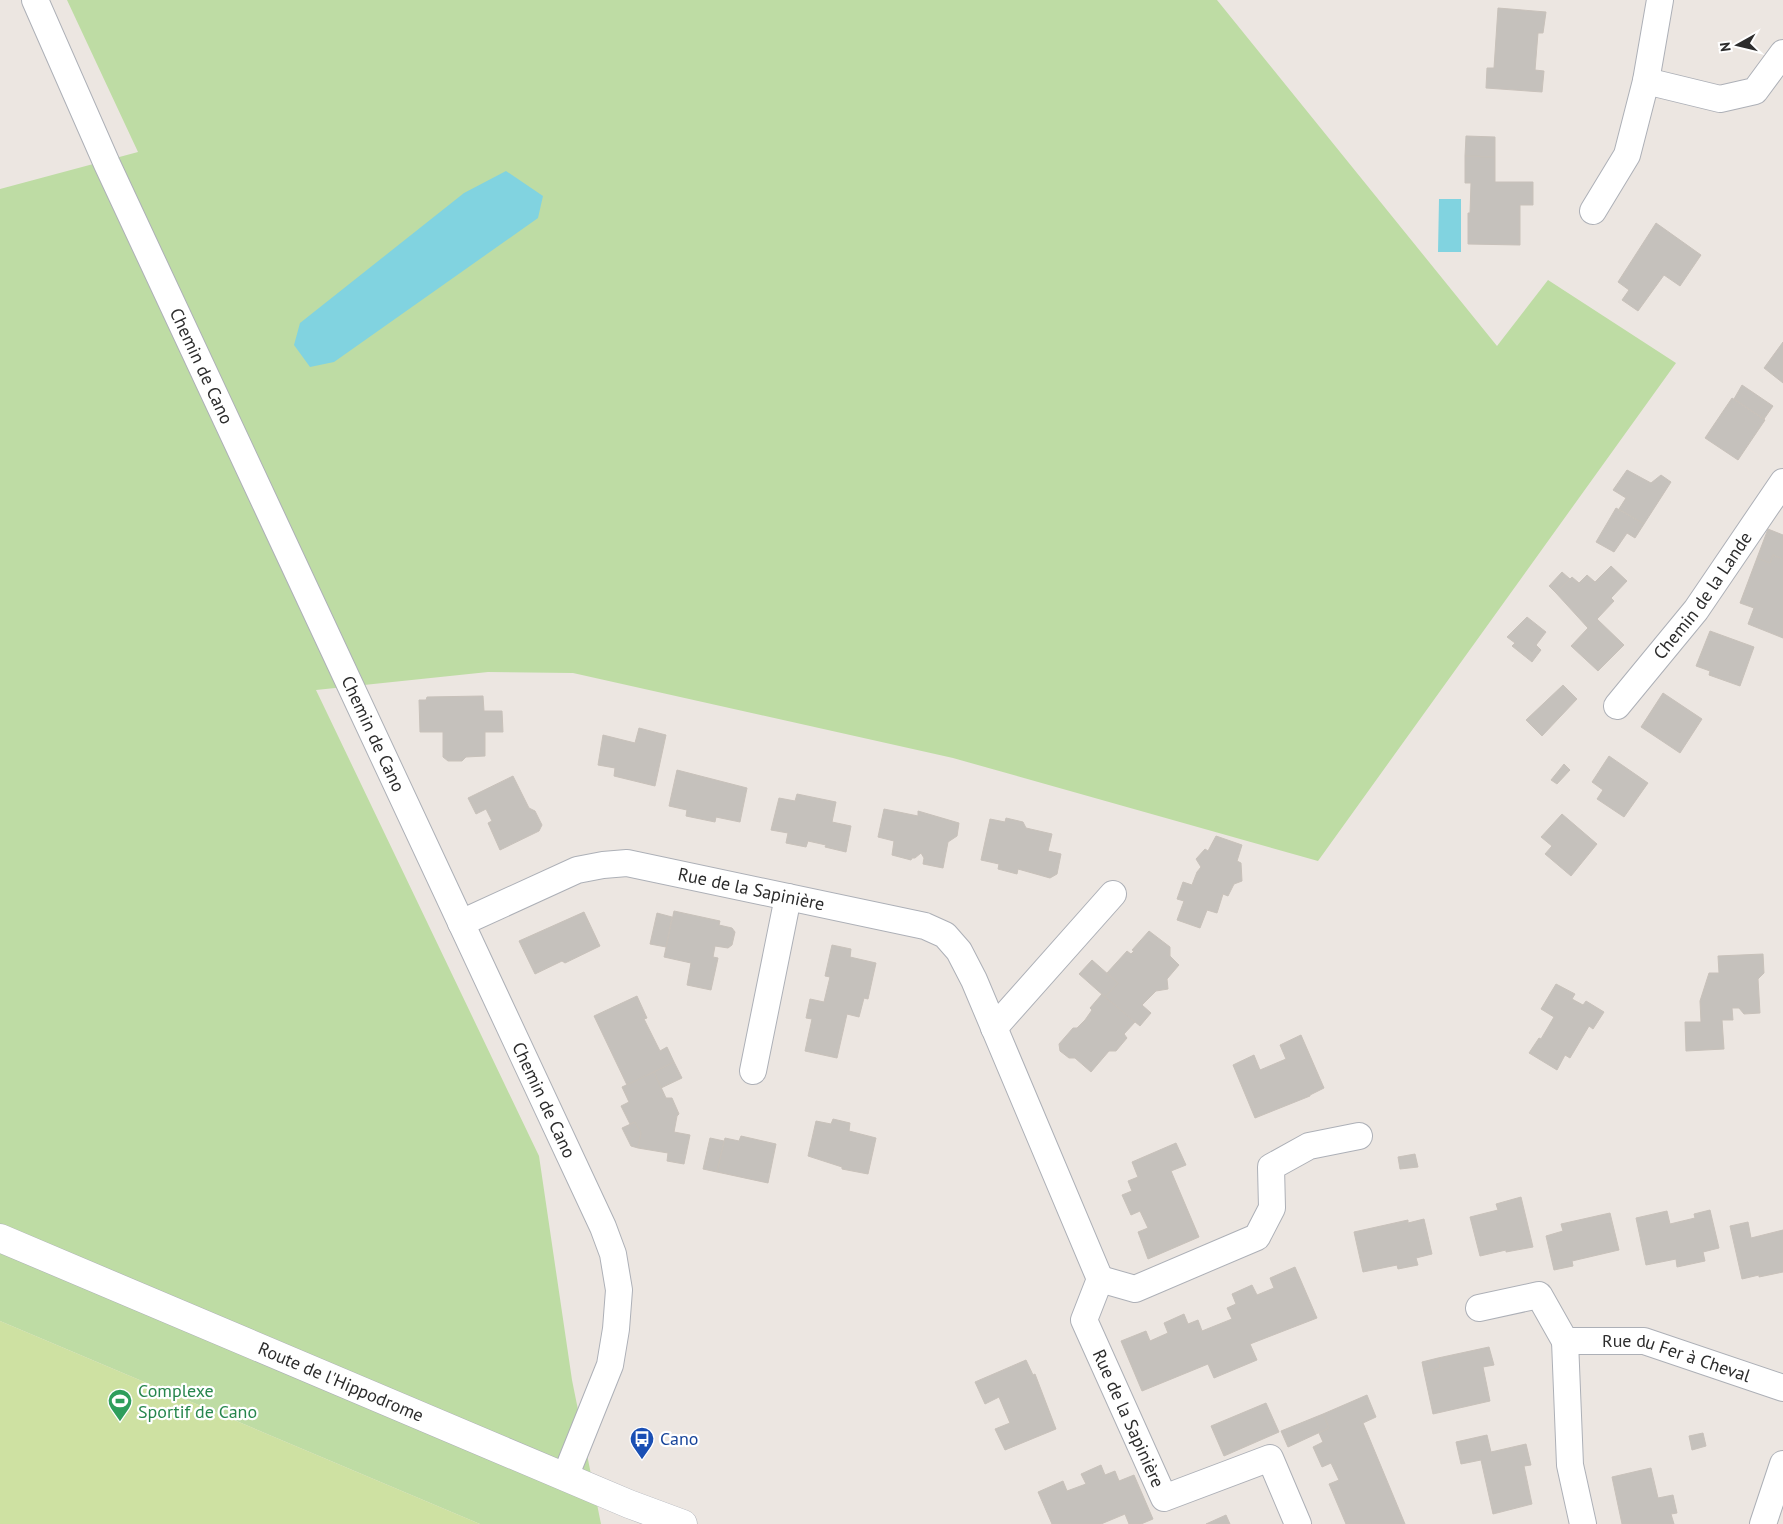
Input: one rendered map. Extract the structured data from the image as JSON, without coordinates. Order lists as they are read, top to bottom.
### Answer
{
  "streets": {
    "main road": ["Route de l'Hippodrome"],
    "street": [
      "Chemin de Cano",
      "Chemin de la Lande",
      "Rue de la Sapinière",
      "Rue du Fer à Cheval"
    ]
  },
  "crossings": [
    ["Chemin de Cano", "Rue de la Sapinière"],
    ["Chemin de Cano", "Route de l'Hippodrome"]
  ],
  "places": {
    "sports": ["Complexe Sportif de Cano"],
    "bus stop": ["Cano"]
  },
  "north": "left"
}
